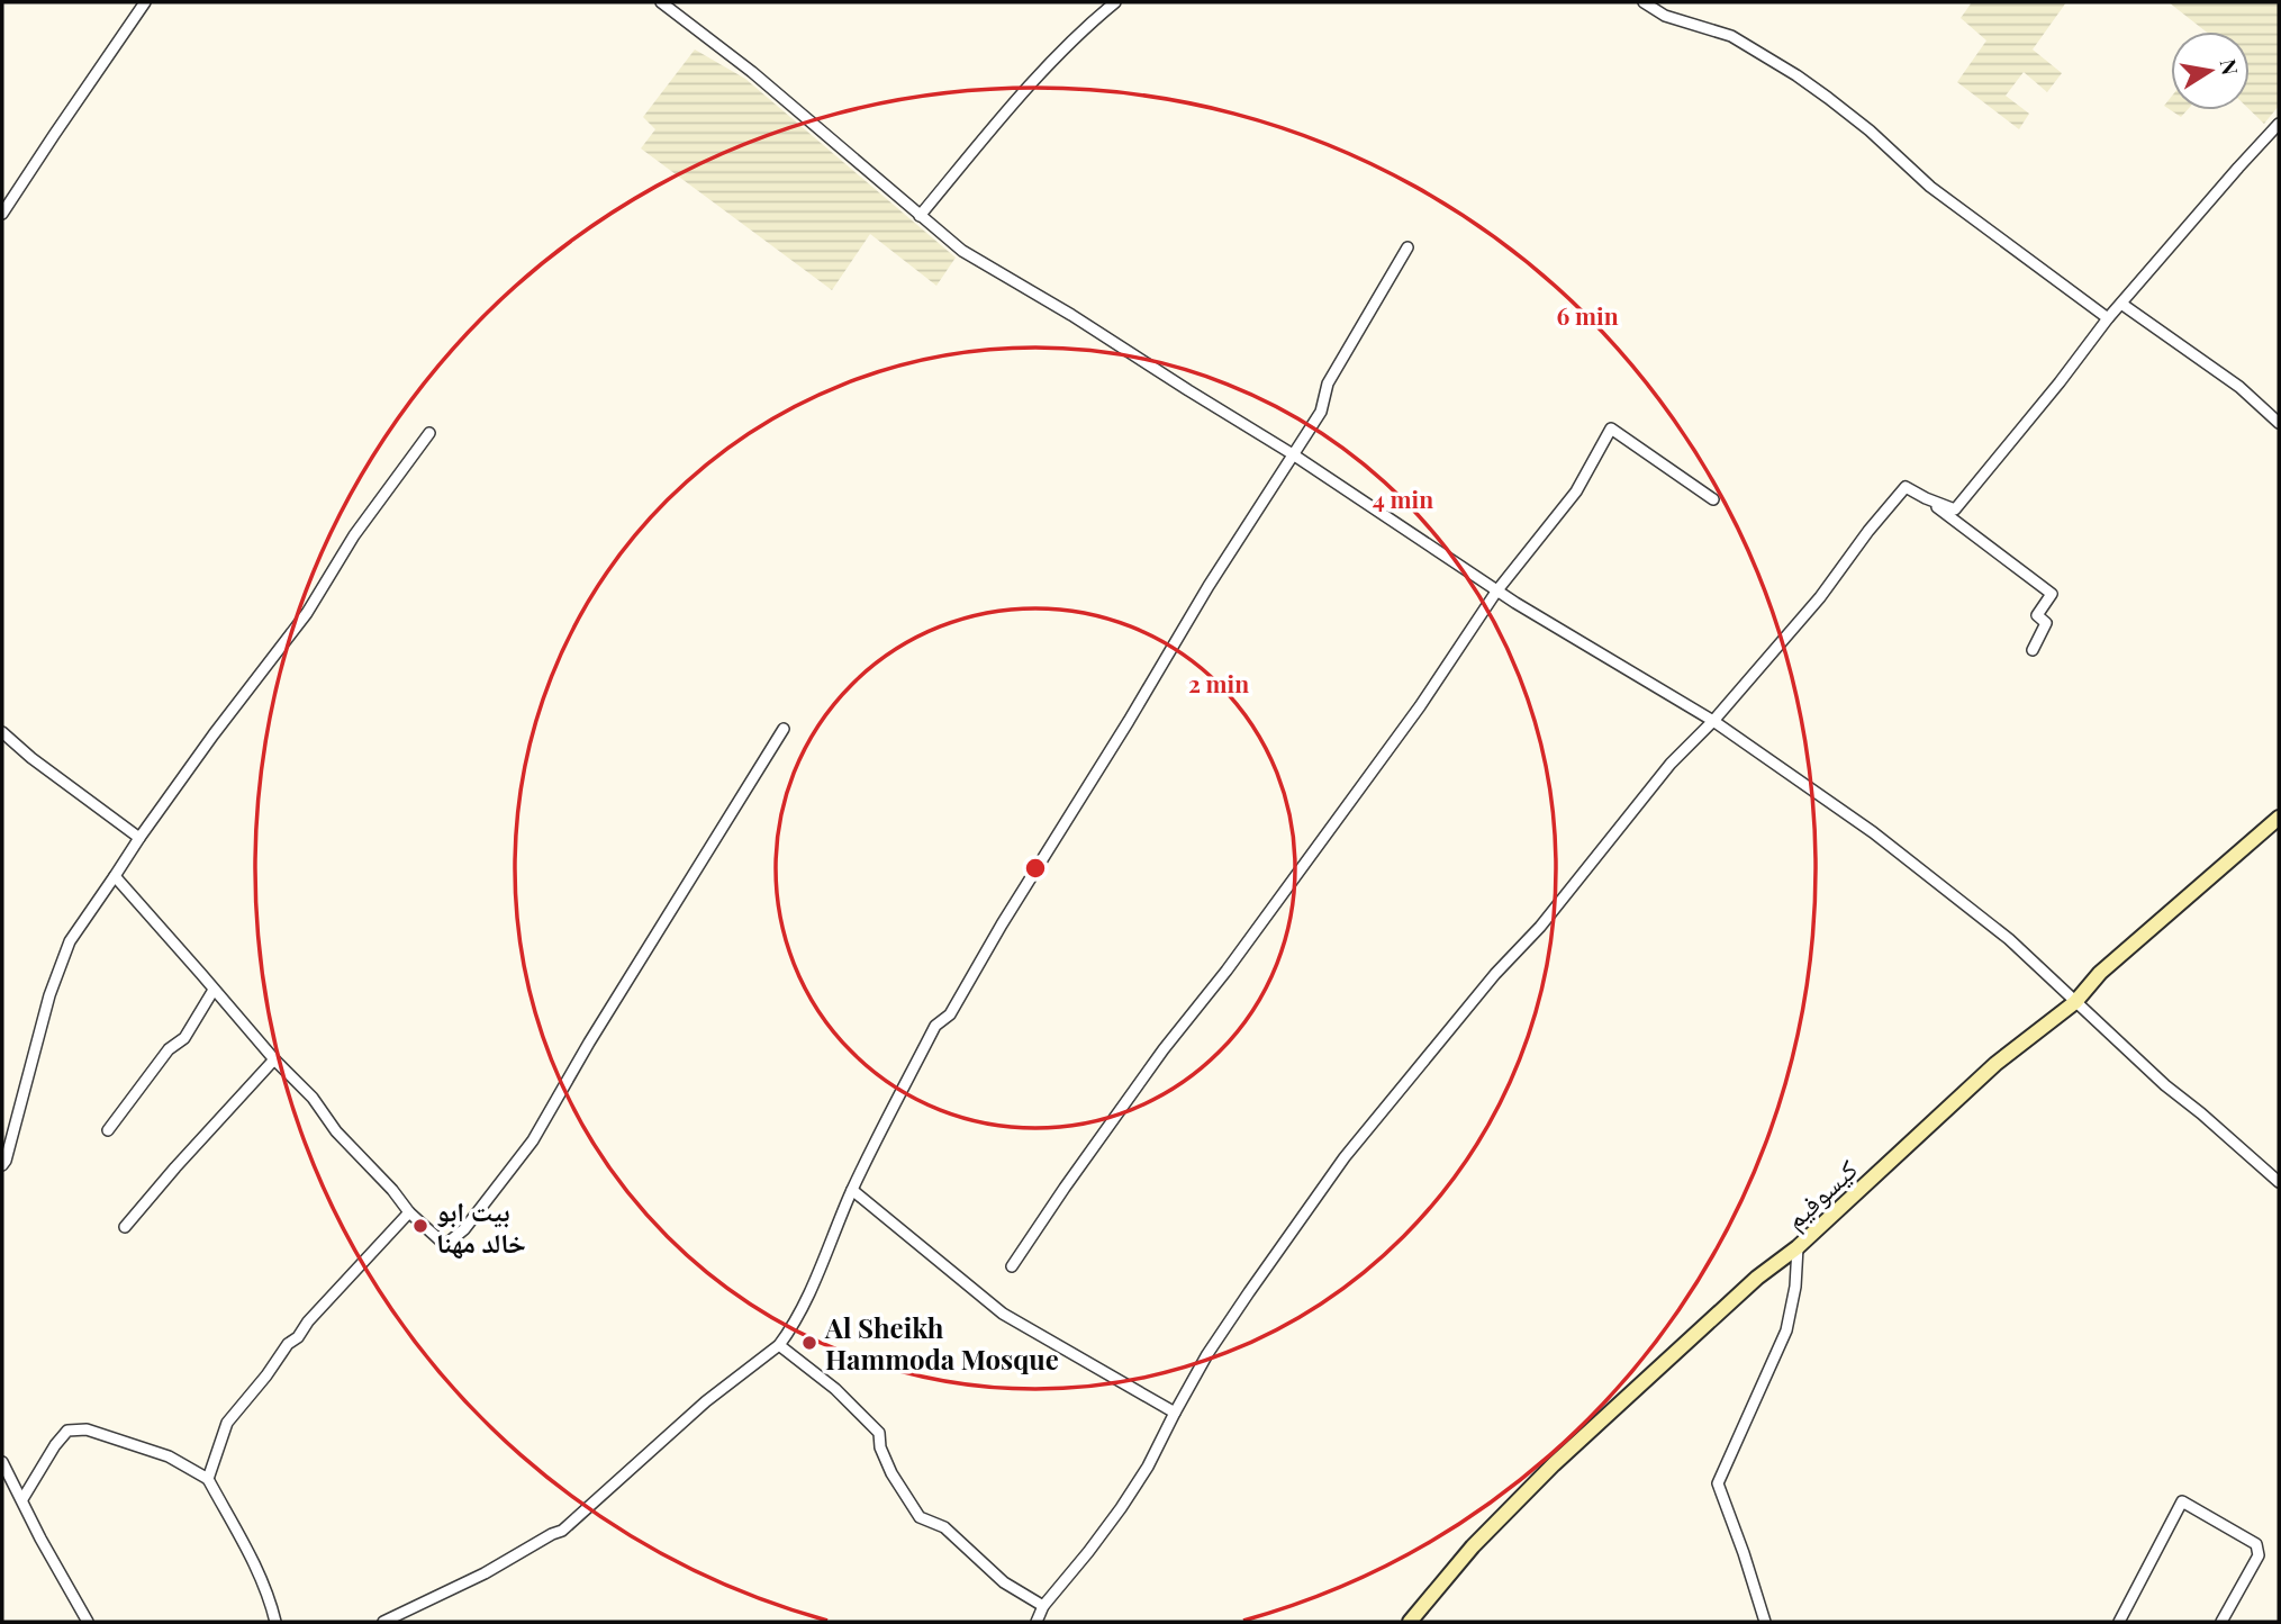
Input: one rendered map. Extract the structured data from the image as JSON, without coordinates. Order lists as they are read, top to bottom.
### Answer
{
  "streets": {
    "street": ["كيسوفيم"]
  },
  "places": ["بيت ابو خالد مهنا", "Al Sheikh Hammoda Mosque"],
  "north": "right",
  "rings": ["6 min", "4 min", "2 min"]
}
